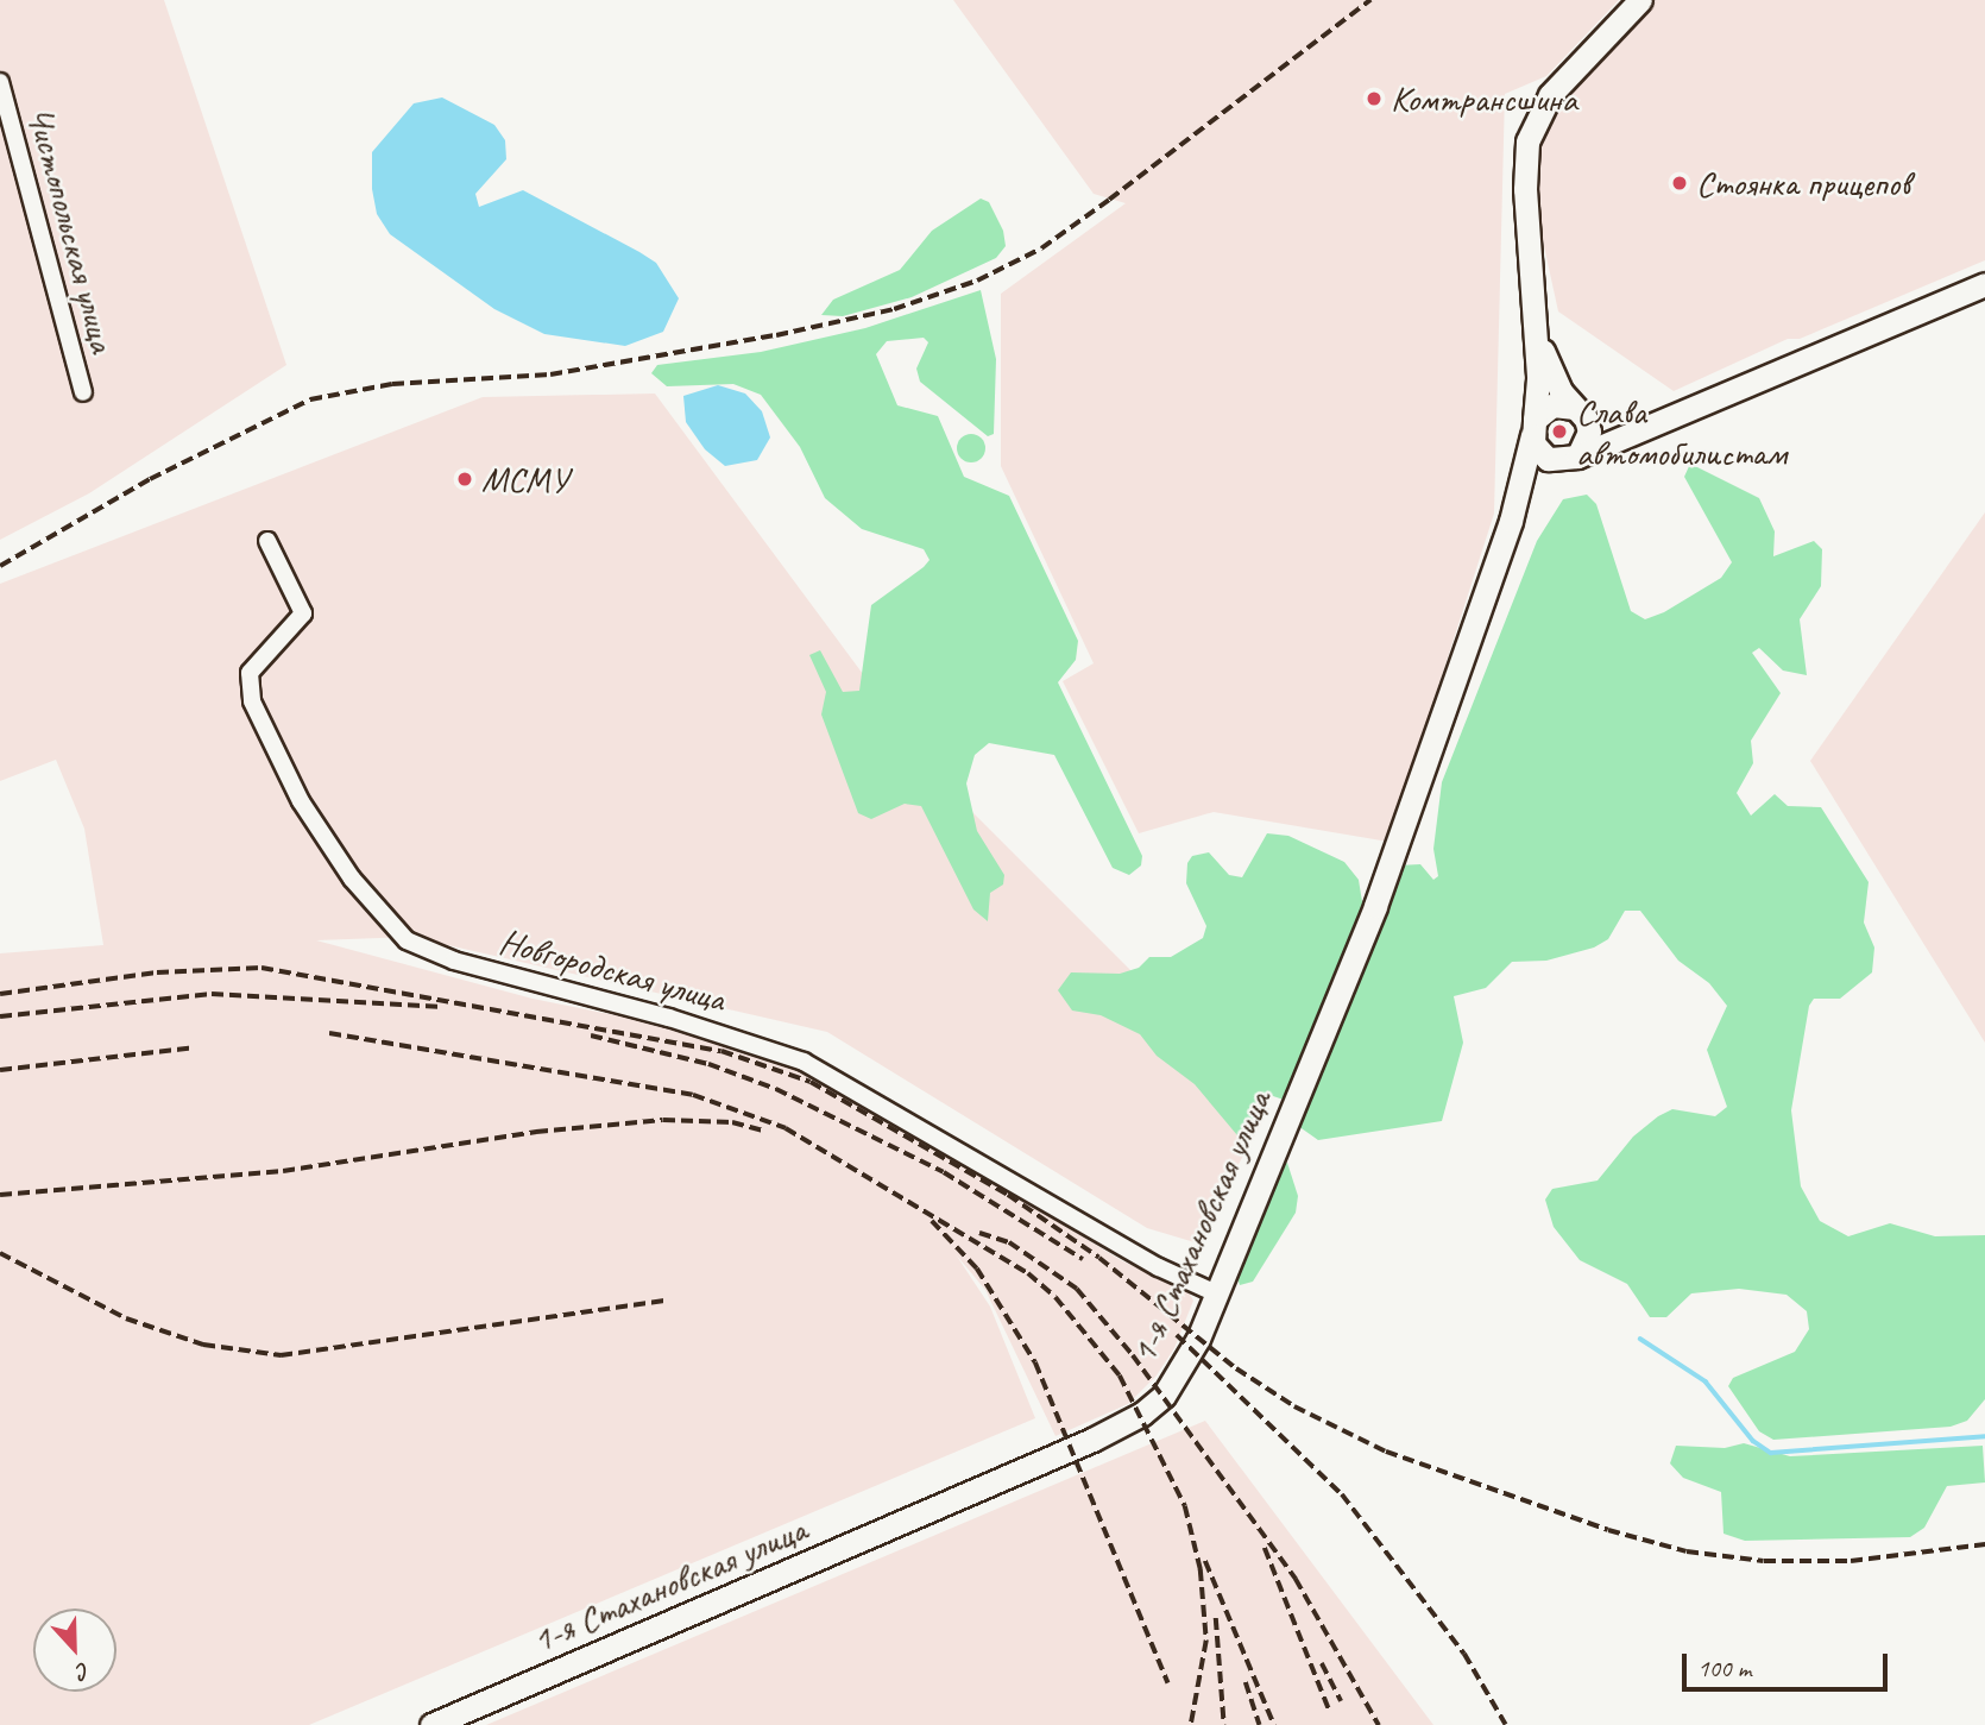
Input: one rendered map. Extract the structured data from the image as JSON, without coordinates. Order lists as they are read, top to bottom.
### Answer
{
  "streets": {
    "main road": ["1-я Стахановская улица"],
    "street": ["Чистопольская улица", "Новгородская улица"]
  },
  "crossings": [
    ["Новгородская улица", "1-я Стахановская улица"]
  ],
  "places": [
    "Комтрансшина",
    "Стоянка прицепов",
    "Слава автомобилистам",
    "МСМУ"
  ],
  "scale_bar": "100 m",
  "north": "bottom"
}
